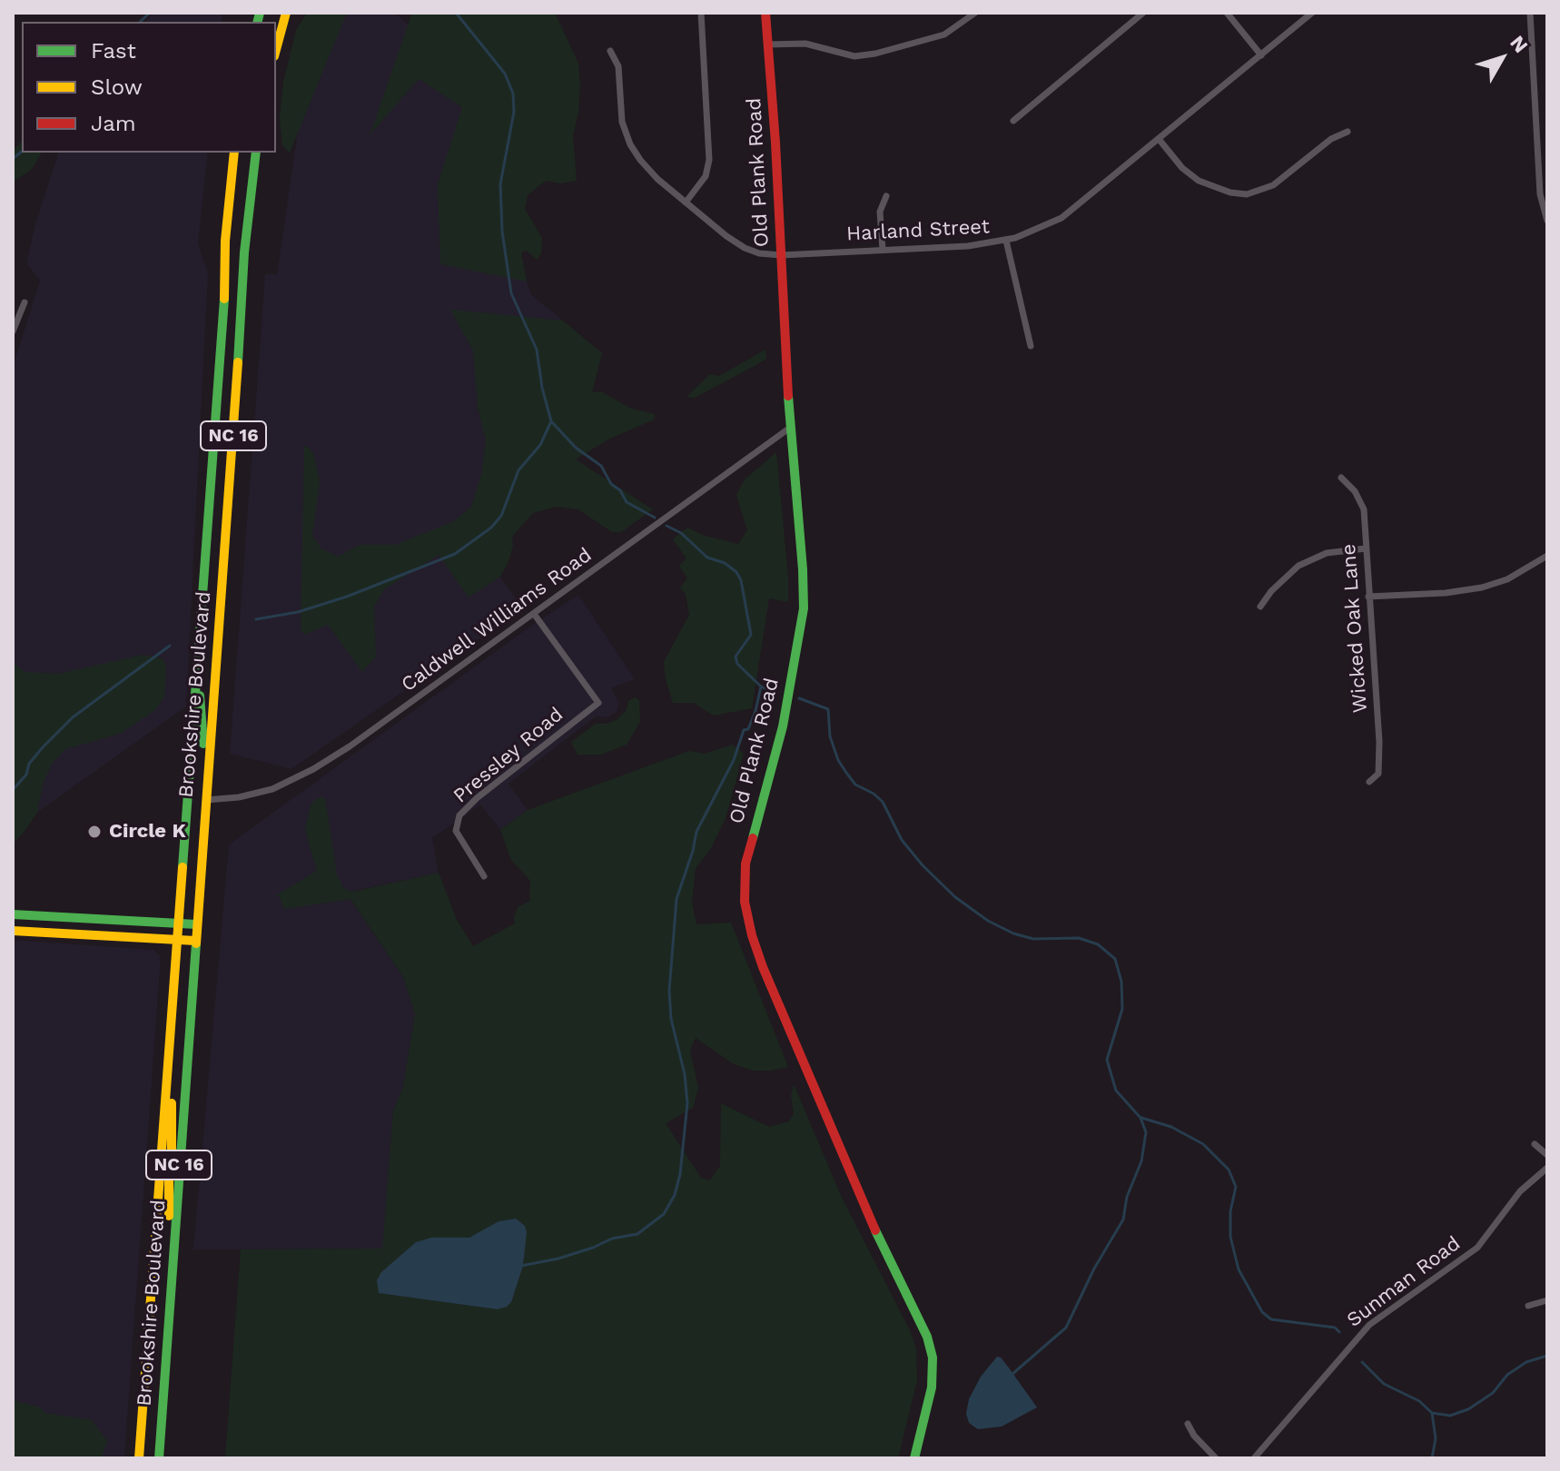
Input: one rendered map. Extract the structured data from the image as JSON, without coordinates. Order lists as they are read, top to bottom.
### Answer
{
  "streets": {
    "main road": ["Old Plank Road", "NC 16", "Brookshire Boulevard"],
    "street": [
      "Harland Street",
      "Caldwell Williams Road",
      "Wicked Oak Lane",
      "Pressley Road",
      "Sunman Road"
    ]
  },
  "crossings": [
    ["Old Plank Road", "Harland Street"],
    ["Old Plank Road", "Caldwell Williams Road"],
    ["Caldwell Williams Road", "Brookshire Boulevard"],
    ["Caldwell Williams Road", "Pressley Road"]
  ],
  "places": ["Circle K"],
  "legend": ["Fast", "Slow", "Jam"],
  "north": "top right"
}
